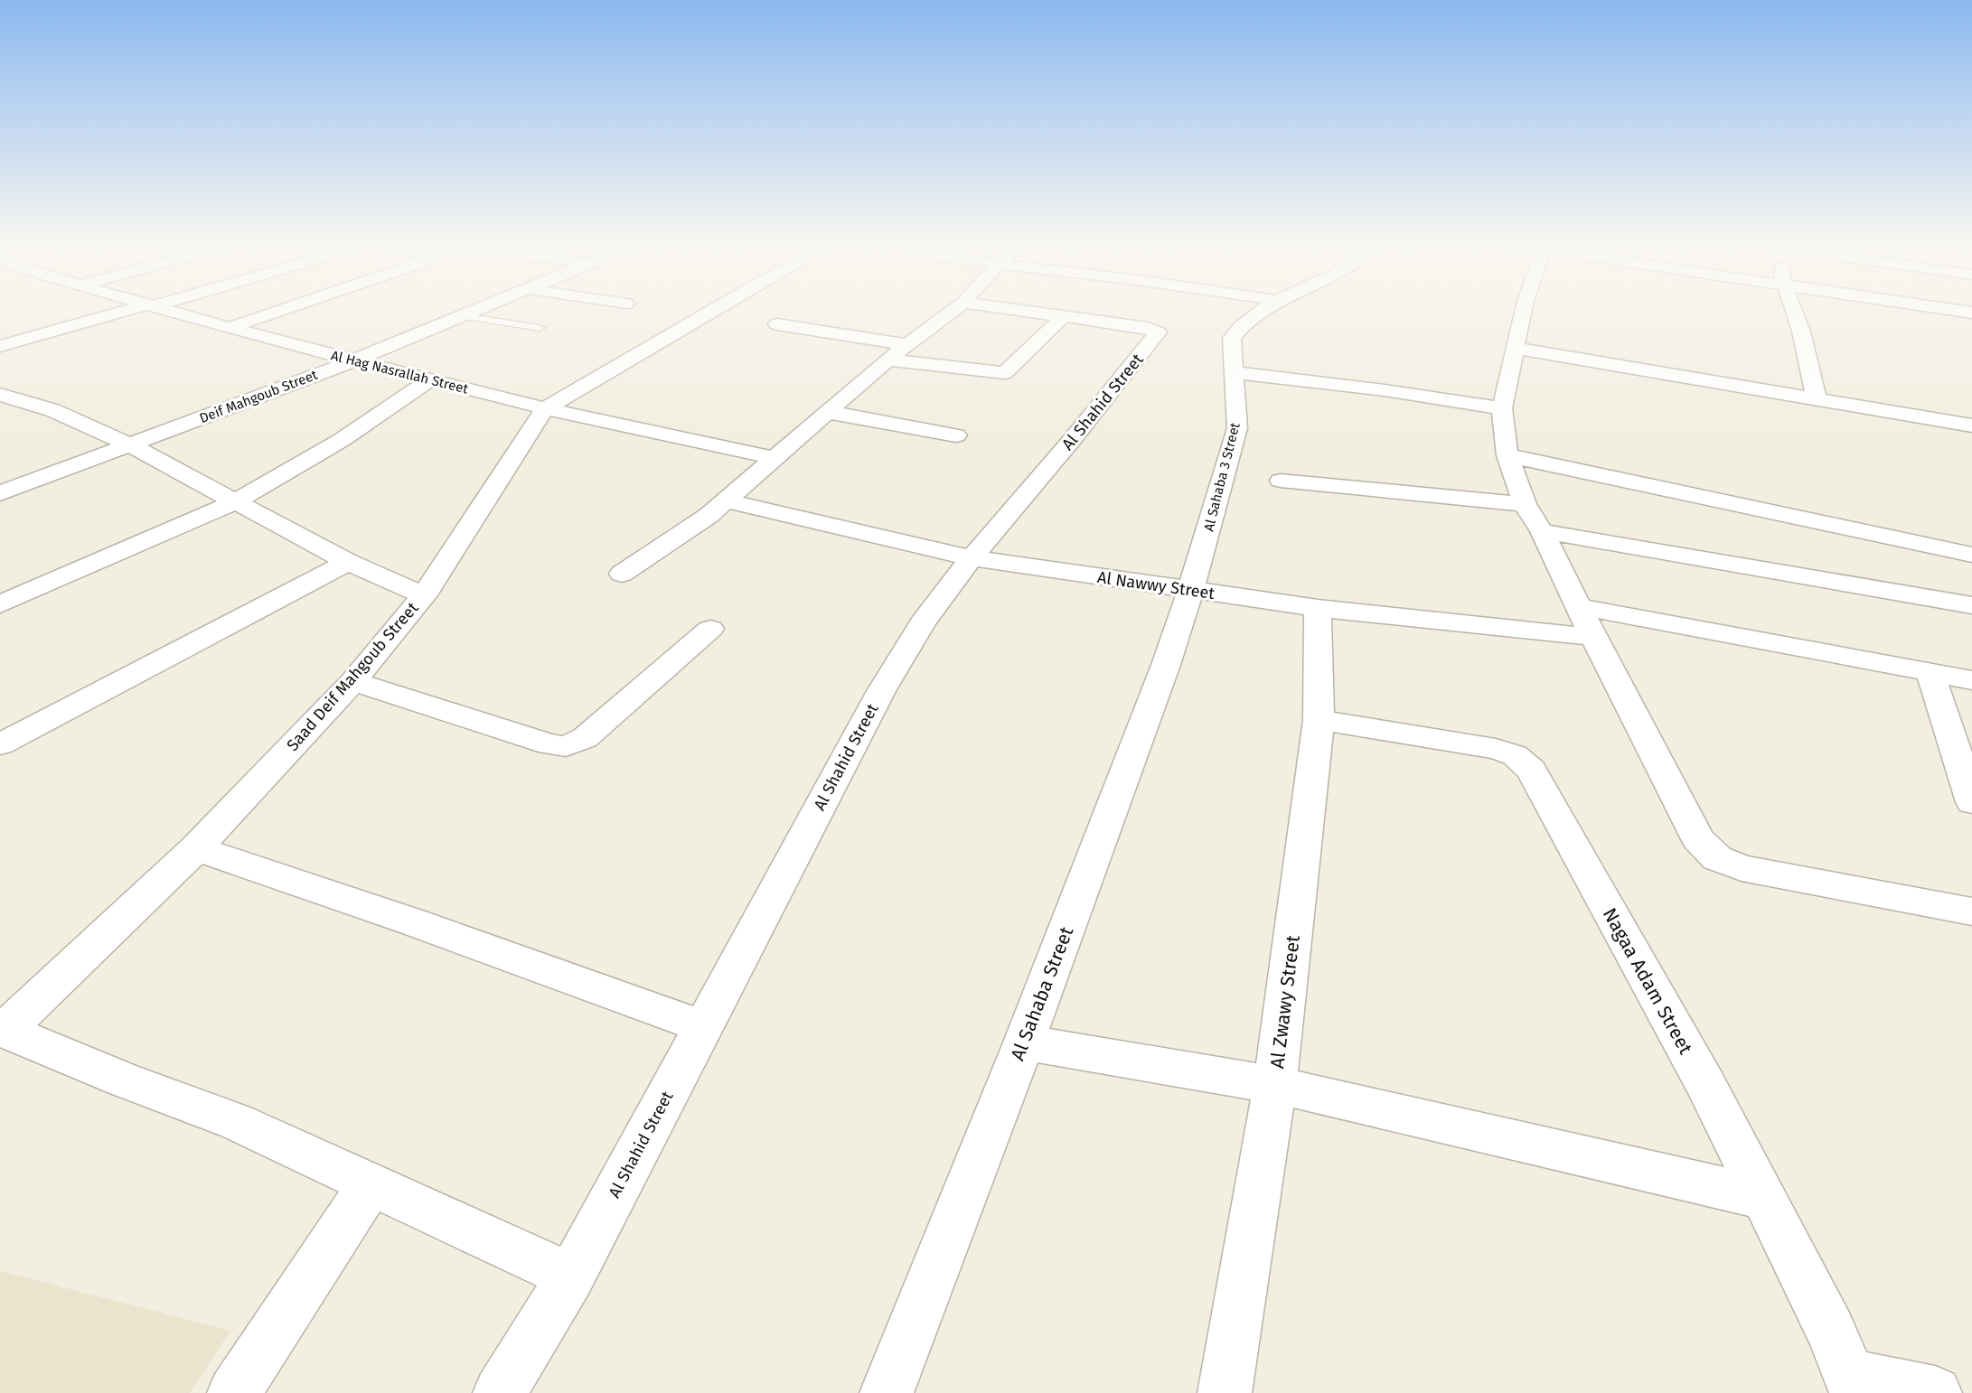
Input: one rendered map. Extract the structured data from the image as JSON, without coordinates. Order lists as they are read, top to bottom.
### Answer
{
  "streets": {
    "street": [
      "Al Hag Nasrallah Street",
      "Deif Mahgoub Street",
      "Al Shahid Street",
      "Al Sahaba 3 Street",
      "Al Nawwy Street",
      "Saad Deif Mahgoub Street",
      "Nagaa Adam Street",
      "Al Sahaba Street",
      "Al Zwawy Street"
    ]
  },
  "crossings": [
    ["Al Hag Nasrallah Street", "Deif Mahgoub Street"],
    ["Al Hag Nasrallah Street", "Saad Deif Mahgoub Street"],
    ["Al Shahid Street", "Al Nawwy Street"],
    ["Al Sahaba 3 Street", "Al Nawwy Street"],
    ["Al Sahaba 3 Street", "Al Sahaba Street"],
    ["Al Nawwy Street", "Al Sahaba Street"],
    ["Al Nawwy Street", "Al Zwawy Street"],
    ["Nagaa Adam Street", "Al Zwawy Street"]
  ]
}
